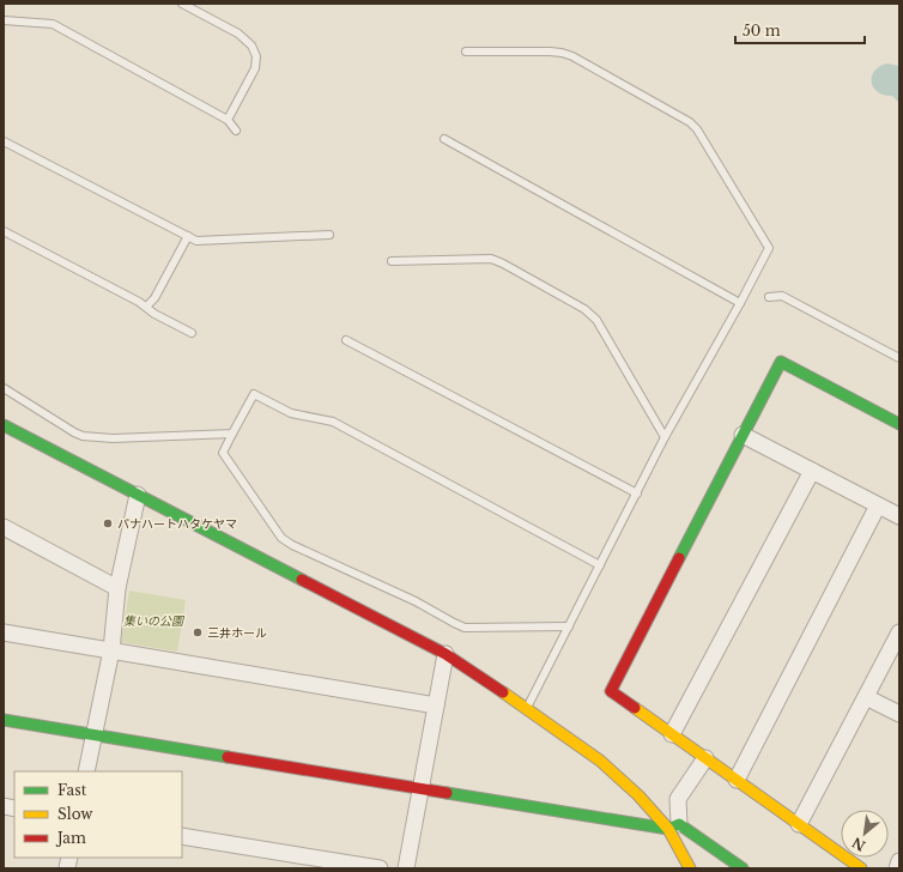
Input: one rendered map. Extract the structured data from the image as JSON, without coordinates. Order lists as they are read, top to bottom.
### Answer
{
  "parks": ["集いの公園"],
  "places": ["パナハートハタケヤマ", "三井ホール"],
  "legend": ["Fast", "Slow", "Jam"],
  "scale_bar": "50 m",
  "north": "bottom left"
}
